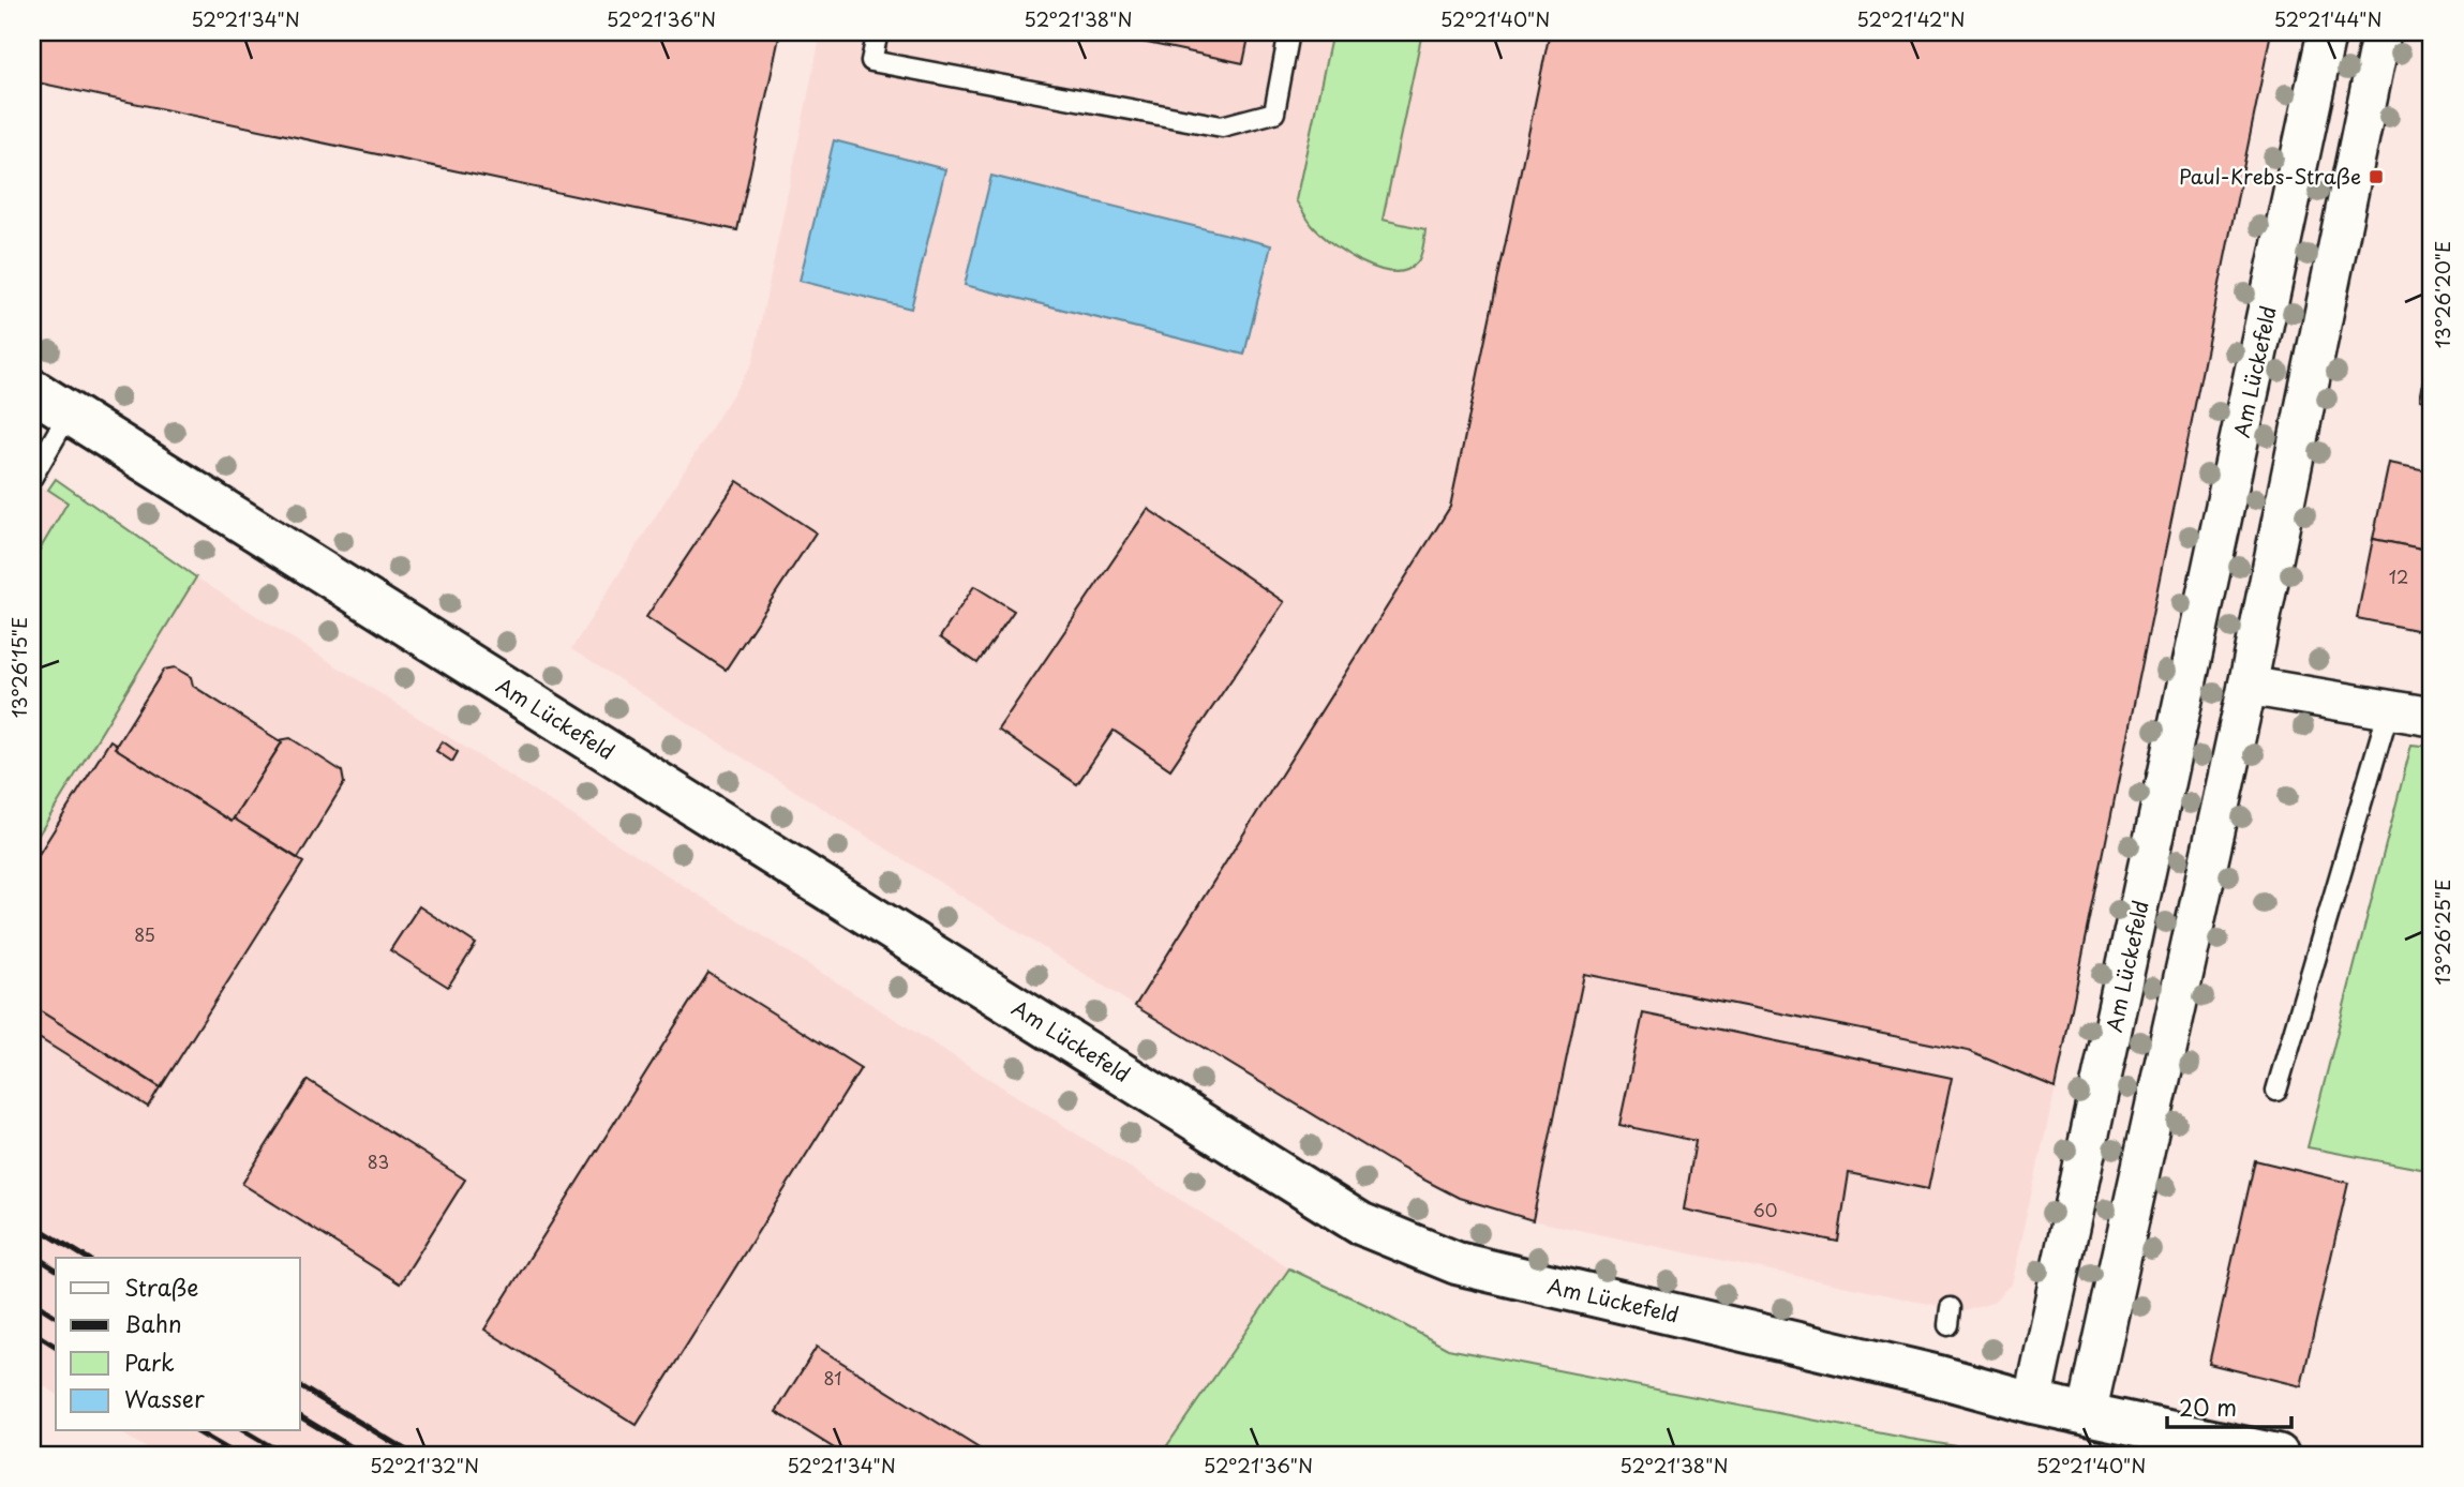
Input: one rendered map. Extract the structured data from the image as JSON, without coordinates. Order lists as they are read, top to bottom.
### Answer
{
  "streets": {
    "street": ["Am Lückefeld"]
  },
  "places": {
    "transit": ["Paul-Krebs-Straße"]
  },
  "house_numbers": [
    "12",
    "85",
    "83",
    "60",
    "81"
  ],
  "legend": [
    "Straße",
    "Bahn",
    "Park",
    "Wasser"
  ],
  "scale_bar": "20 m",
  "coordinates": [
    "52°21'34\"N",
    "52°21'36\"N",
    "52°21'38\"N",
    "52°21'40\"N",
    "52°21'42\"N",
    "52°21'44\"N",
    "13°26'20\"E",
    "13°26'15\"E",
    "13°26'25\"E",
    "52°21'32\"N"
  ]
}
